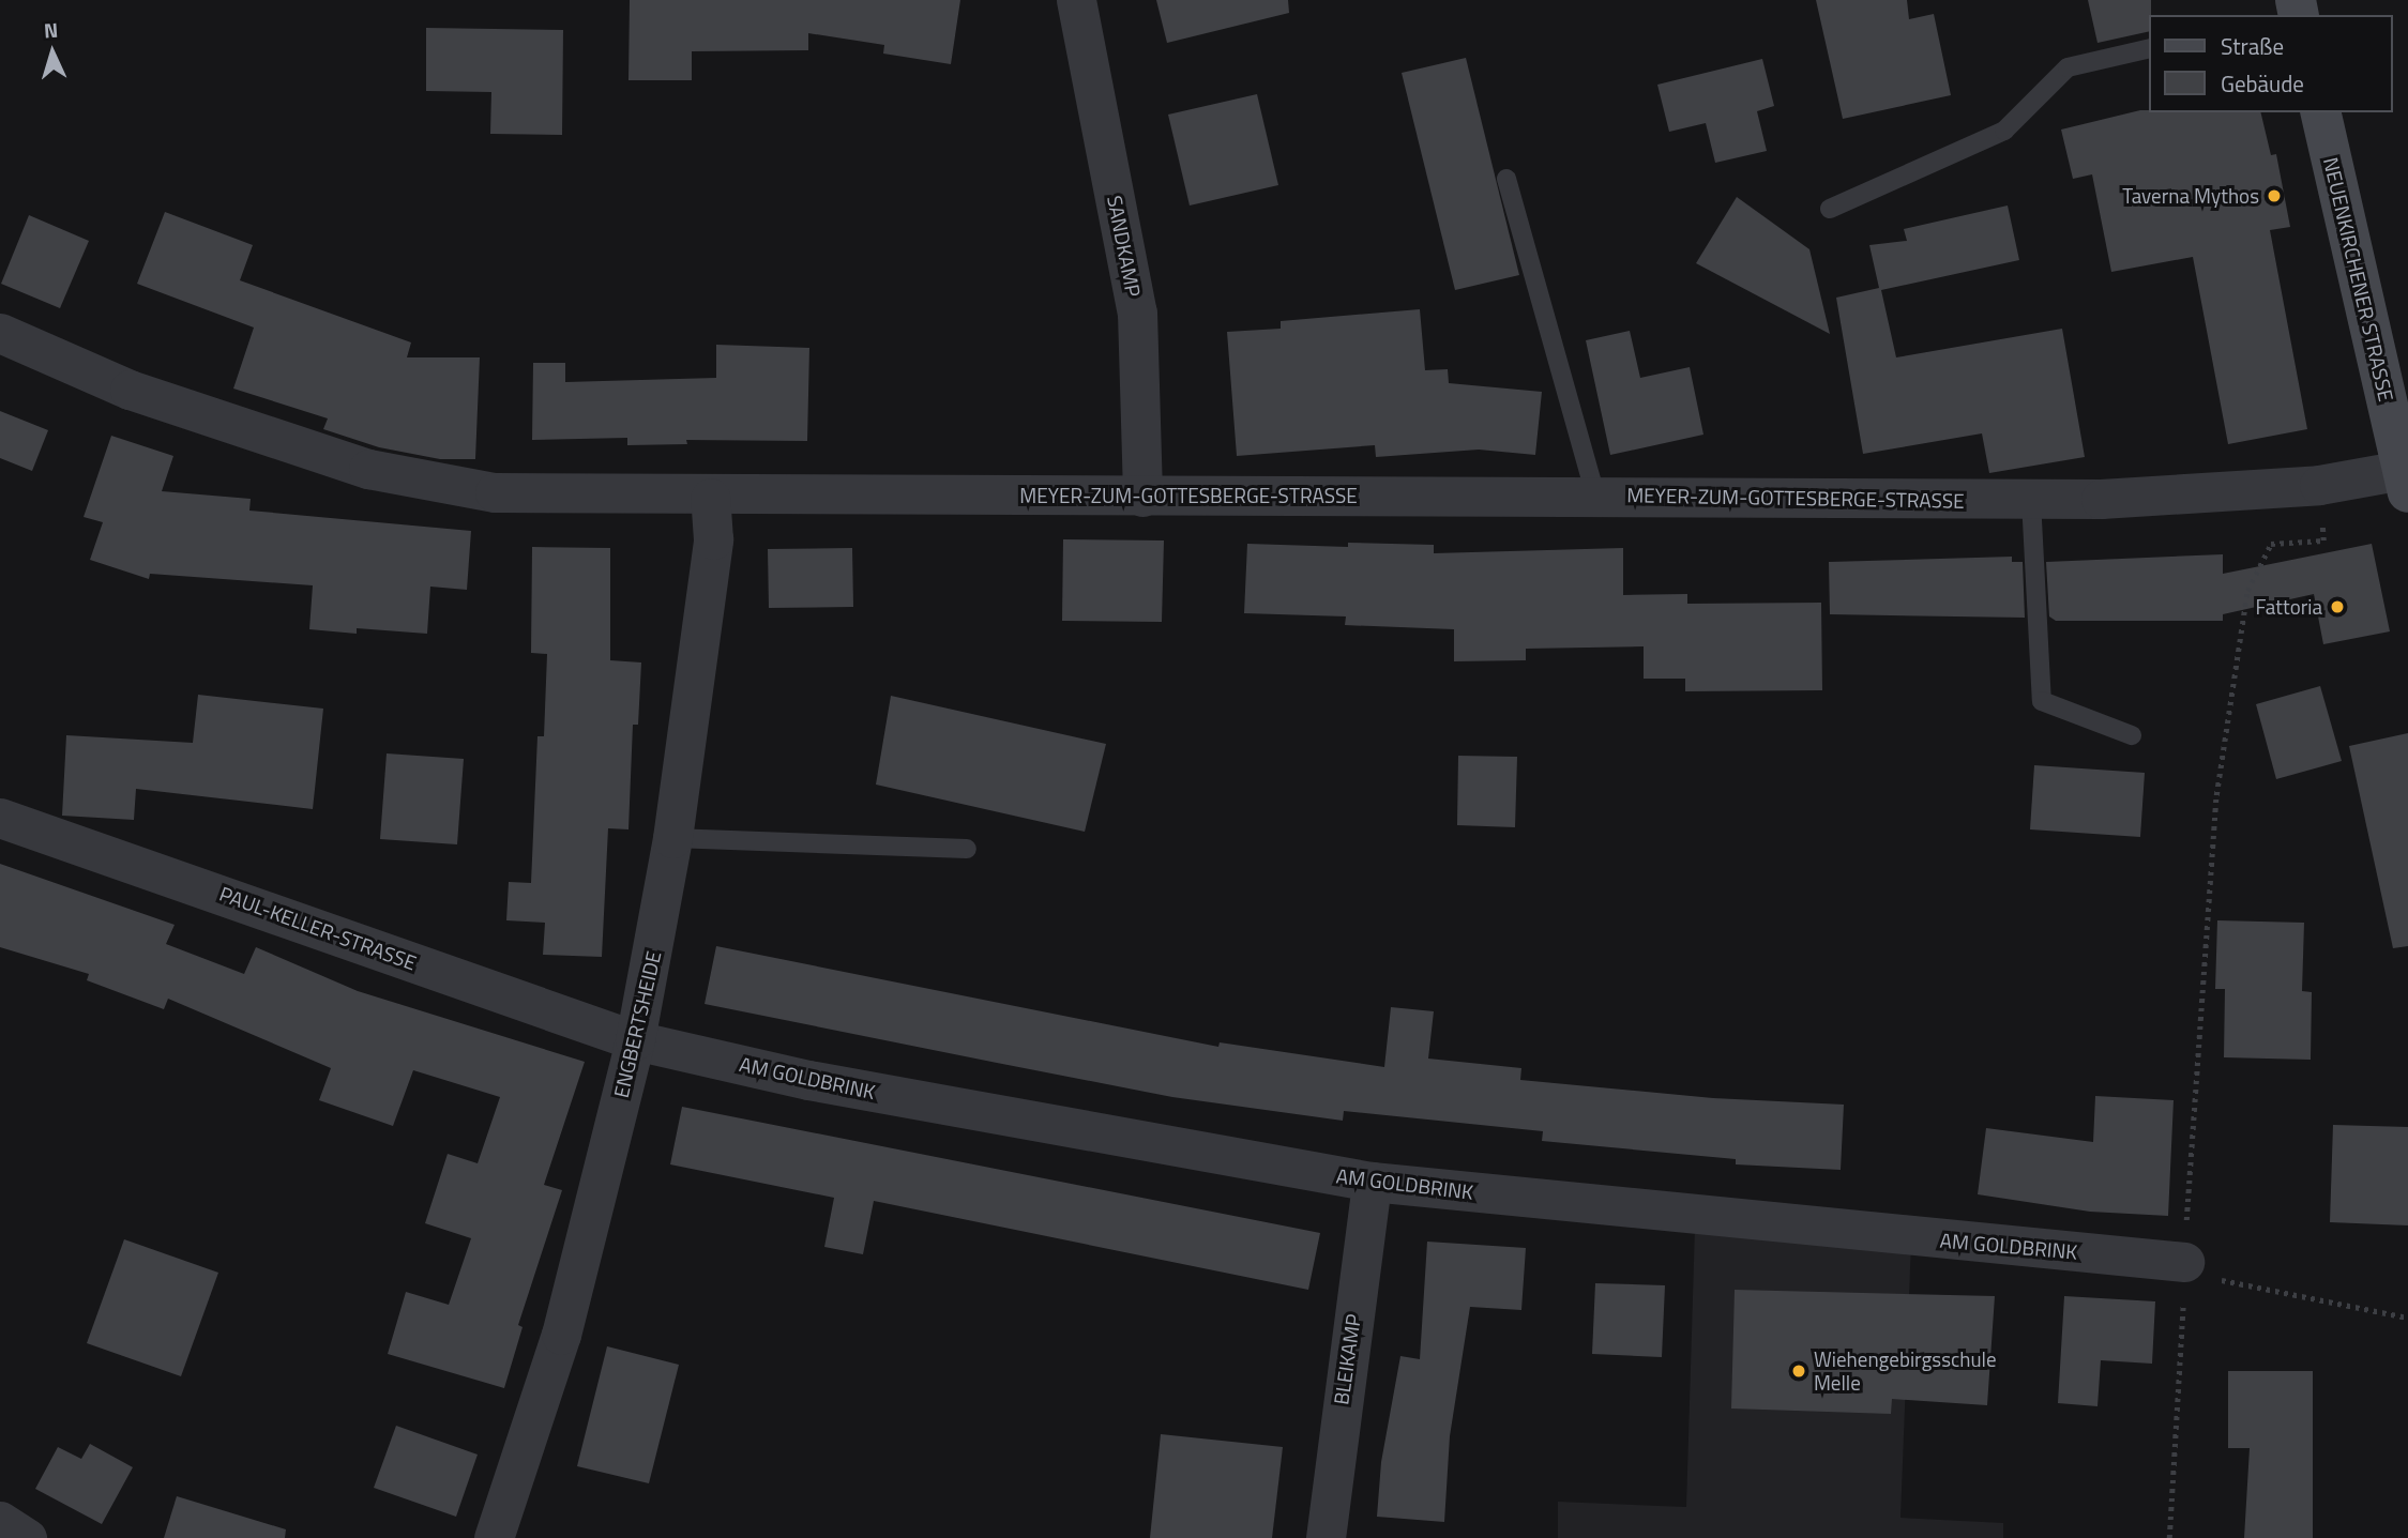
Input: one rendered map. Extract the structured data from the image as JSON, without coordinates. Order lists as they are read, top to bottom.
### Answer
{
  "streets": {
    "main road": ["NEUENKIRCHENER STRASSE"],
    "street": [
      "SANDKAMP",
      "MEYER-ZUM-GOTTESBERGE-STRASSE",
      "PAUL-KELLER-STRASSE",
      "ENGBERTSHEIDE",
      "AM GOLDBRINK",
      "BLEIKAMP"
    ]
  },
  "crossings": [
    ["SANDKAMP", "MEYER-ZUM-GOTTESBERGE-STRASSE"],
    ["NEUENKIRCHENER STRASSE", "MEYER-ZUM-GOTTESBERGE-STRASSE"],
    ["MEYER-ZUM-GOTTESBERGE-STRASSE", "ENGBERTSHEIDE"],
    ["PAUL-KELLER-STRASSE", "ENGBERTSHEIDE"],
    ["PAUL-KELLER-STRASSE", "AM GOLDBRINK"],
    ["ENGBERTSHEIDE", "AM GOLDBRINK"],
    ["AM GOLDBRINK", "BLEIKAMP"]
  ],
  "places": ["Taverna Mythos", "Fattoria", "Wiehengebirgsschule Melle"],
  "legend": ["Straße", "Gebäude"],
  "north": "top"
}
